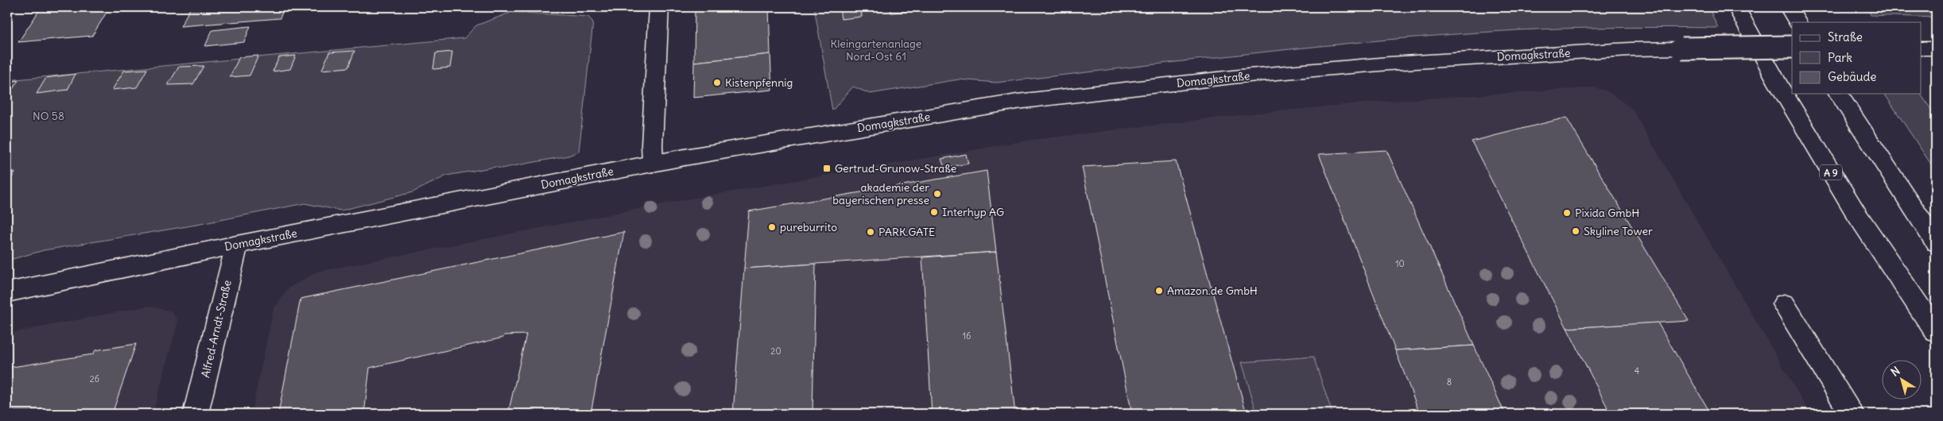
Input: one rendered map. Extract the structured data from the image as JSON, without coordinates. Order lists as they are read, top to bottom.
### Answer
{
  "streets": {
    "main road": ["Domagkstraße", "A 9", "Alfred-Arndt-Straße"]
  },
  "crossings": [
    ["Domagkstraße", "Alfred-Arndt-Straße"]
  ],
  "parks": ["Kleingartenanlage Nord-Ost 61", "NO 58"],
  "places": {
    "other": [
      "Kistenpfennig",
      "akademie der bayerischen presse",
      "Interhyp AG",
      "Pixida GmbH",
      "pureburrito",
      "Skyline Tower",
      "PARK.GATE",
      "Amazon.de GmbH"
    ],
    "transit": ["Gertrud-Grunow-Straße"]
  },
  "house_numbers": [
    "10",
    "16",
    "20",
    "4",
    "26",
    "8"
  ],
  "legend": ["Straße", "Park", "Gebäude"],
  "north": "top left"
}
